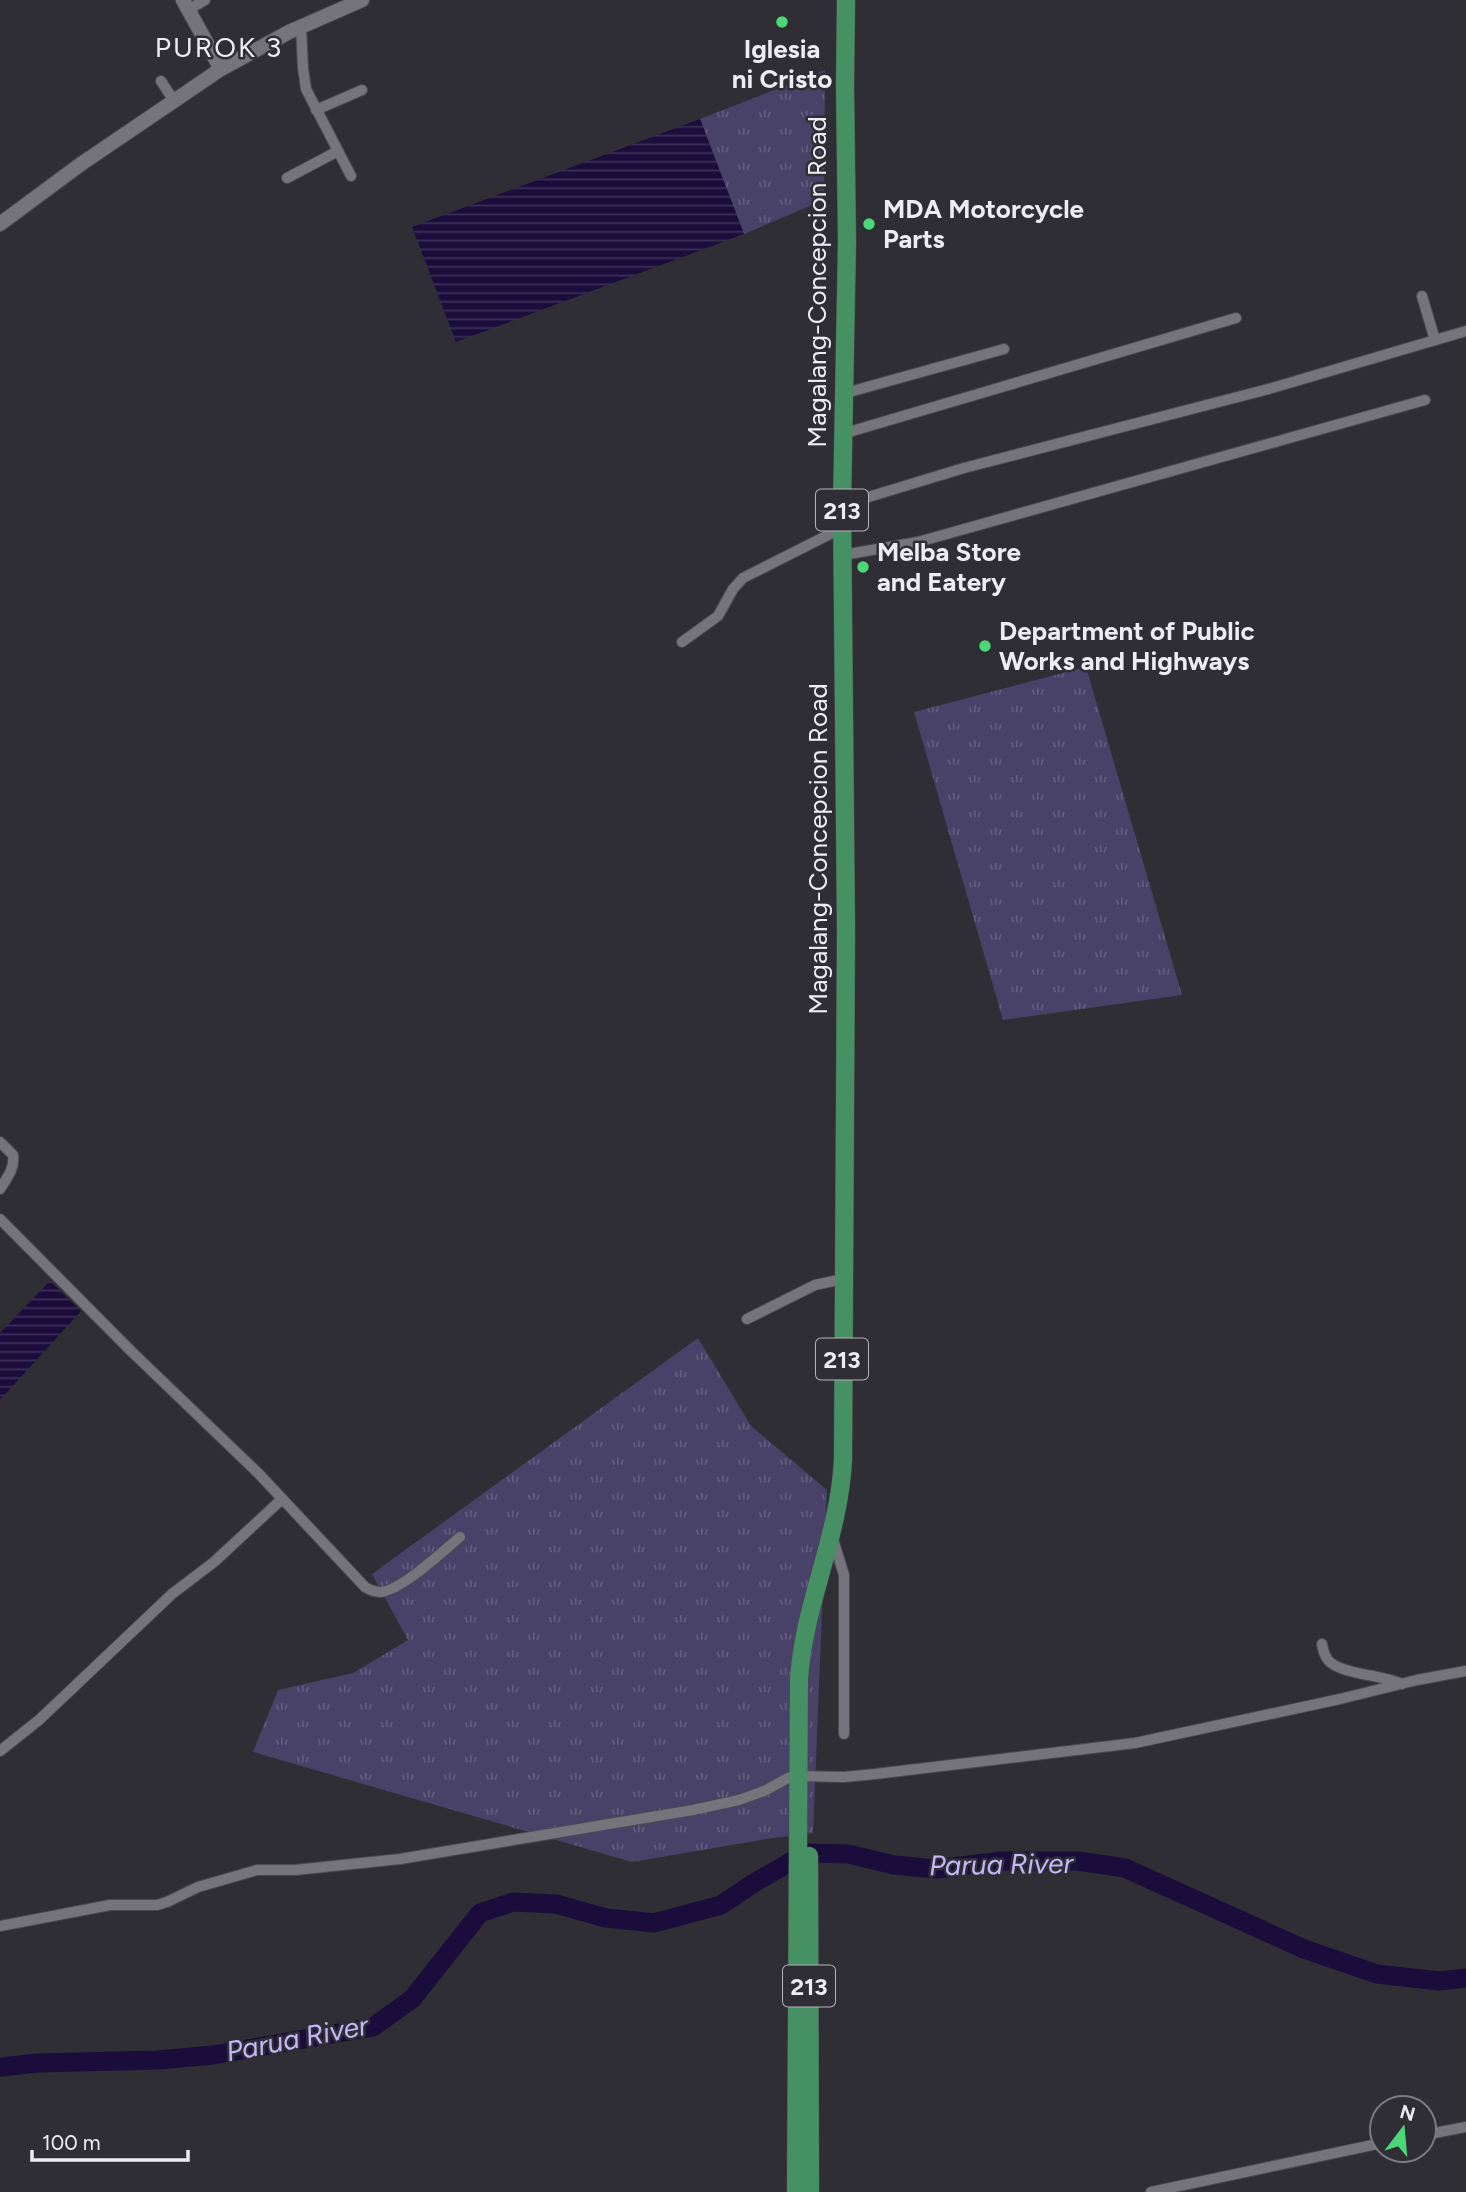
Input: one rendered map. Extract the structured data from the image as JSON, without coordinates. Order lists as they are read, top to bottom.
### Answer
{
  "streets": {
    "main road": ["Magalang-Concepcion Road", "213"]
  },
  "districts": ["PUROK 3"],
  "water": ["Parua River"],
  "places": [
    "Iglesia ni Cristo",
    "MDA Motorcycle Parts",
    "Melba Store and Eatery",
    "Department of Public Works and Highways"
  ],
  "scale_bar": "100 m",
  "north": "top"
}
